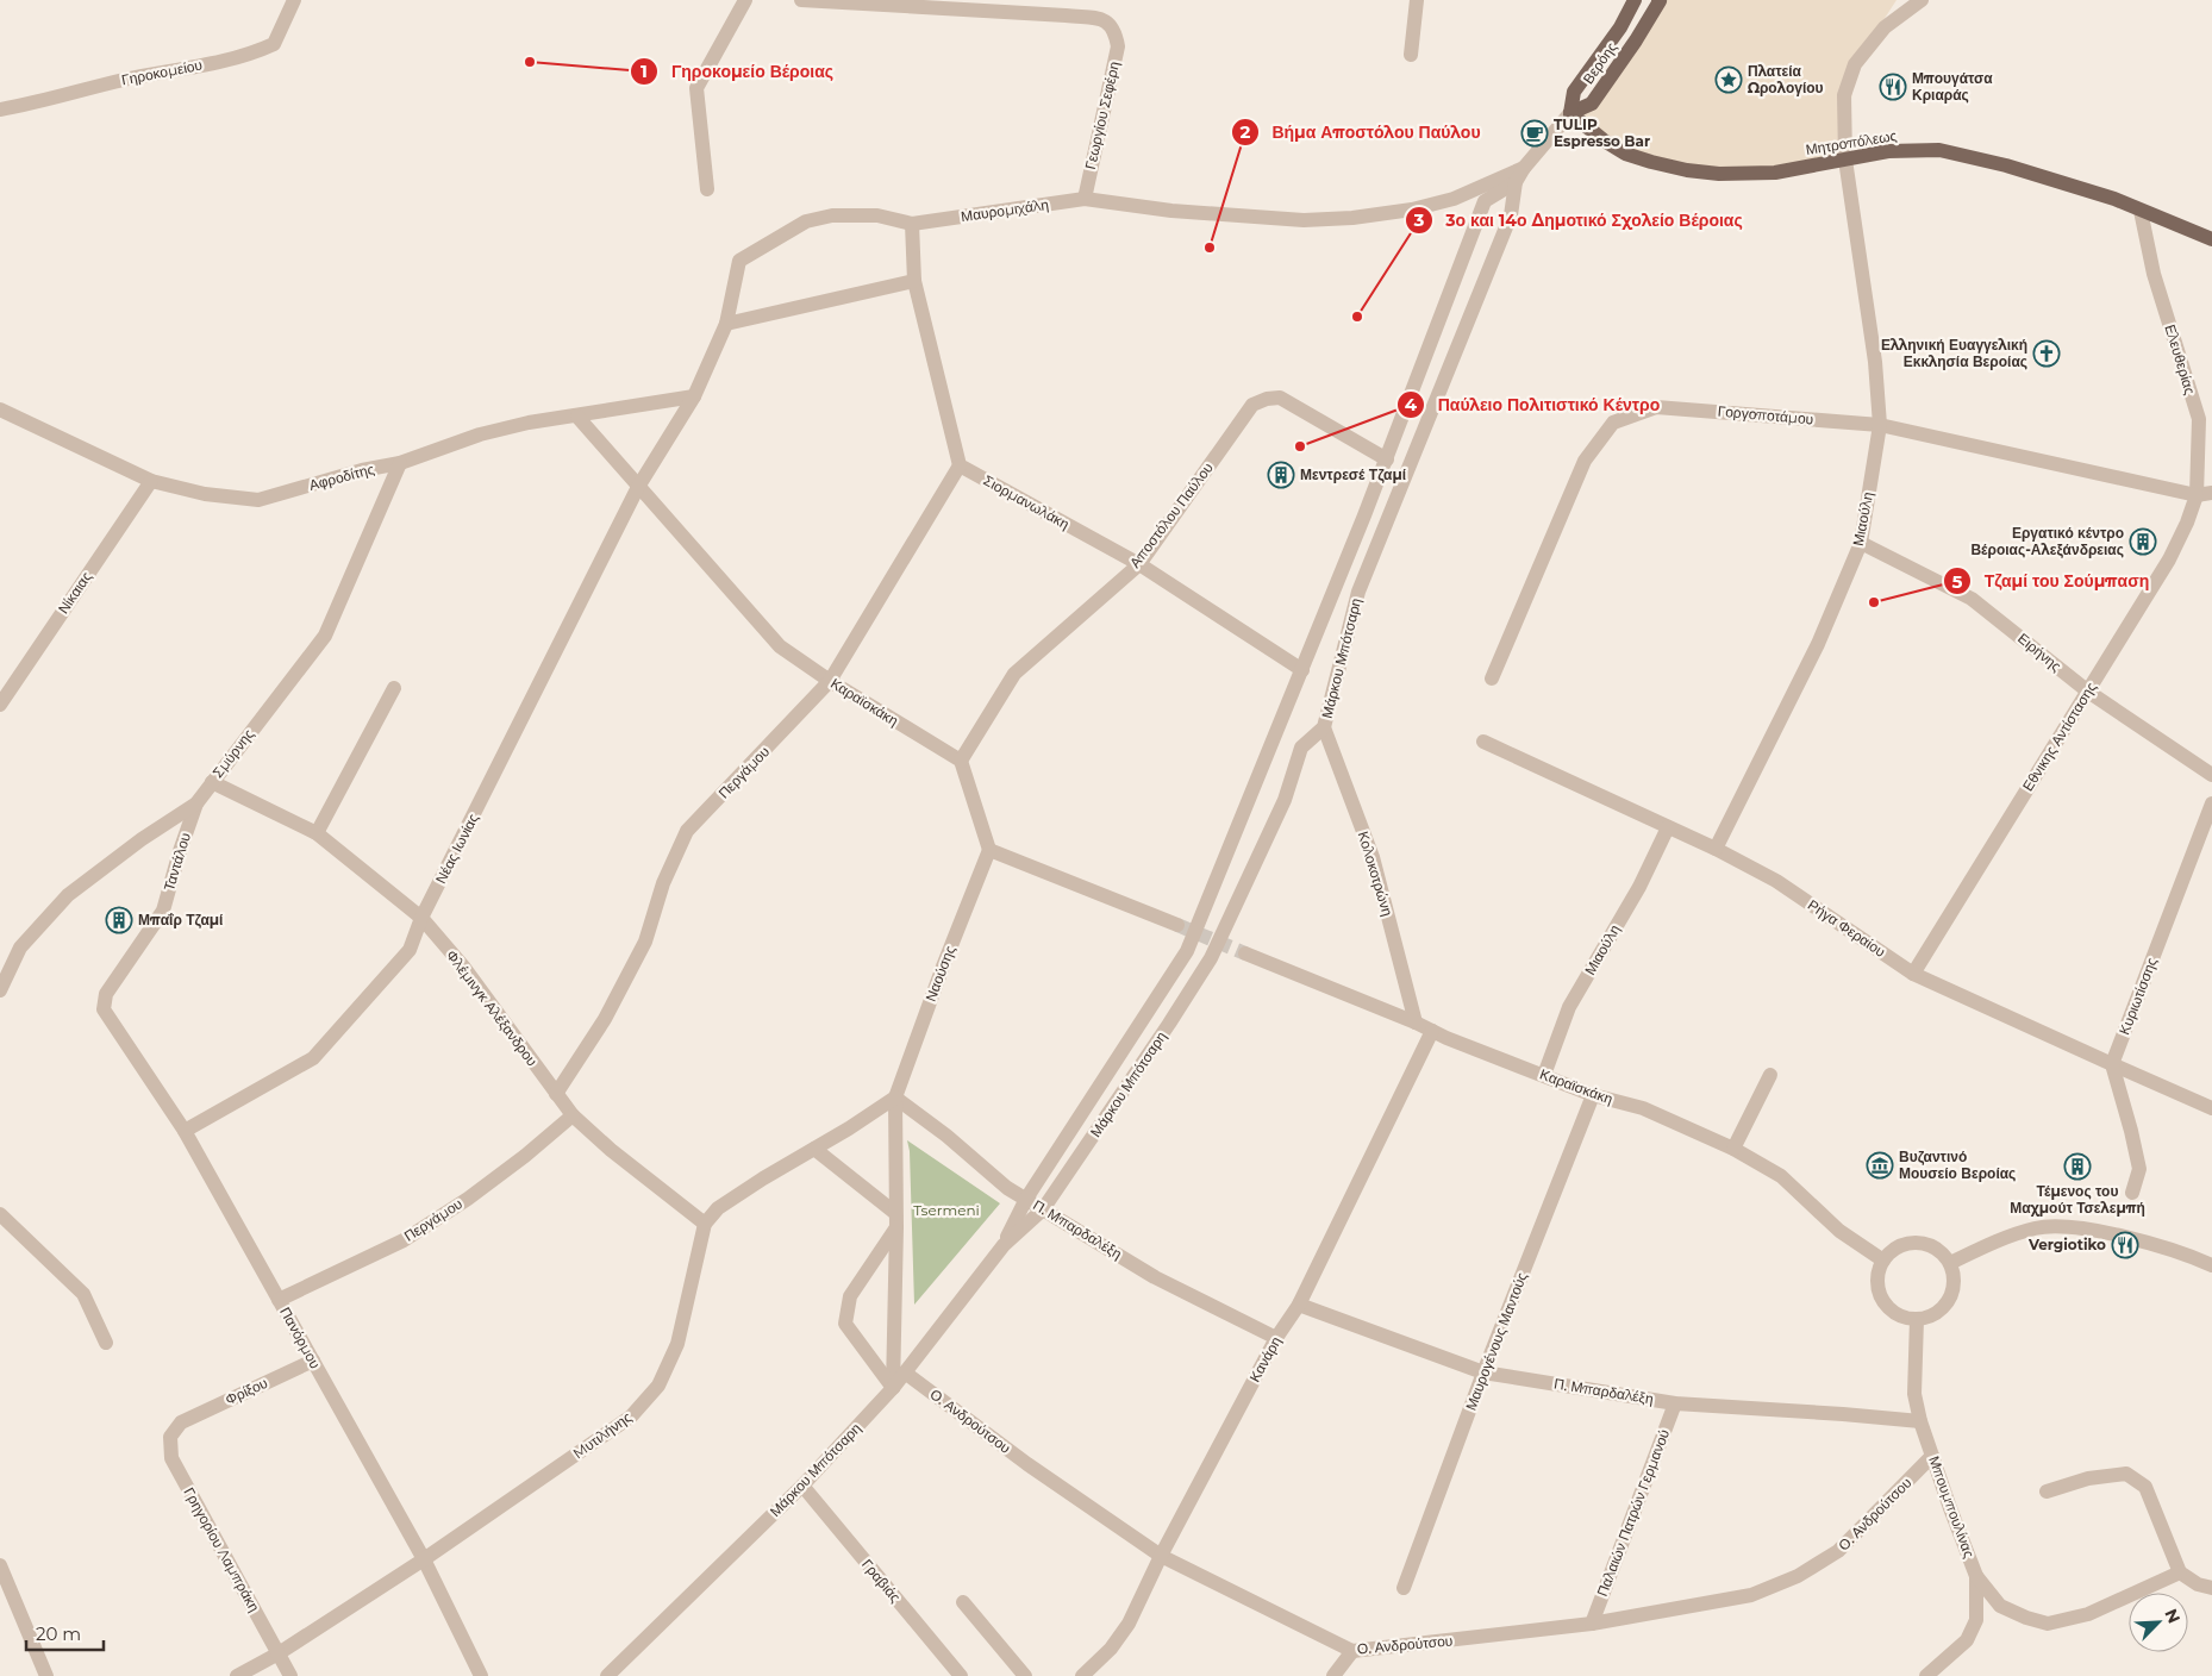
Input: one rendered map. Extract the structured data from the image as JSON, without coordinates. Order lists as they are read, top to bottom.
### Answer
{
  "streets": {
    "main road": ["Βερόης", "Μητροπόλεως"],
    "street": [
      "Γηροκομείου",
      "Γεωργίου Σεφέρη",
      "Μαυρομιχάλη",
      "Ελευθερίας",
      "Γοργοποτάμου",
      "Αφροδίτης",
      "Σιορμανωλάκη",
      "Αποστόλου Παύλου",
      "Μιαούλη",
      "Νίκαιας",
      "Ειρήνης",
      "Μάρκου Μπότσαρη",
      "Καραϊσκάκη",
      "Εθνικης Αντίστασης",
      "Σμύρνης",
      "Περγάμου",
      "Νέας Ιωνίας",
      "Ταντάλου",
      "Κολοκοτρώνη",
      "Ρήγα Φεραίου",
      "Ναούσης",
      "Κυριωτίσσης",
      "Φλέμινγκ Αλέξανδρου",
      "Π. Μπαρδαλέξη",
      "Πανόρμου",
      "Μαυρογένους Μαντούς",
      "Κανάρη",
      "Φρίξου",
      "Ο. Ανδρούτσου",
      "Mυτιλήνης",
      "Μπουμπουλίνας",
      "Παλαιών Πατρών Γερμανού",
      "Γρηγορίου Λαμπράκη",
      "Γραβιάς"
    ]
  },
  "crossings": [
    ["Βερόης", "Μητροπόλεως"],
    ["Βερόης", "Μάρκου Μπότσαρη"],
    ["Γεωργίου Σεφέρη", "Μαυρομιχάλη"],
    ["Μητροπόλεως", "Ελευθερίας"],
    ["Μητροπόλεως", "Μιαούλη"],
    ["Μητροπόλεως", "Μάρκου Μπότσαρη"],
    ["Μαυρομιχάλη", "Αφροδίτης"],
    ["Μαυρομιχάλη", "Μάρκου Μπότσαρη"],
    ["Μαυρομιχάλη", "Καραϊσκάκη"],
    ["Μαυρομιχάλη", "Νέας Ιωνίας"],
    ["Ελευθερίας", "Γοργοποτάμου"],
    ["Ελευθερίας", "Εθνικης Αντίστασης"],
    ["Γοργοποτάμου", "Μιαούλη"],
    ["Γοργοποτάμου", "Εθνικης Αντίστασης"],
    ["Αφροδίτης", "Νίκαιας"],
    ["Αφροδίτης", "Καραϊσκάκη"],
    ["Αφροδίτης", "Σμύρνης"],
    ["Σιορμανωλάκη", "Αποστόλου Παύλου"],
    ["Σιορμανωλάκη", "Μάρκου Μπότσαρη"],
    ["Σιορμανωλάκη", "Περγάμου"],
    ["Αποστόλου Παύλου", "Μάρκου Μπότσαρη"],
    ["Αποστόλου Παύλου", "Καραϊσκάκη"],
    ["Μιαούλη", "Ειρήνης"],
    ["Μιαούλη", "Καραϊσκάκη"],
    ["Μιαούλη", "Ρήγα Φεραίου"],
    ["Ειρήνης", "Εθνικης Αντίστασης"],
    ["Μάρκου Μπότσαρη", "Κολοκοτρώνη"],
    ["Μάρκου Μπότσαρη", "Ναούσης"],
    ["Μάρκου Μπότσαρη", "Π. Μπαρδαλέξη"],
    ["Μάρκου Μπότσαρη", "Ο. Ανδρούτσου"],
    ["Μάρκου Μπότσαρη", "Γραβιάς"],
    ["Καραϊσκάκη", "Περγάμου"],
    ["Καραϊσκάκη", "Νέας Ιωνίας"],
    ["Καραϊσκάκη", "Κολοκοτρώνη"],
    ["Καραϊσκάκη", "Μαυρογένους Μαντούς"],
    ["Καραϊσκάκη", "Κανάρη"],
    ["Καραϊσκάκη", "Μπουμπουλίνας"],
    ["Εθνικης Αντίστασης", "Ρήγα Φεραίου"],
    ["Σμύρνης", "Ταντάλου"],
    ["Σμύρνης", "Φλέμινγκ Αλέξανδρου"],
    ["Περγάμου", "Φλέμινγκ Αλέξανδρου"],
    ["Περγάμου", "Πανόρμου"],
    ["Νέας Ιωνίας", "Φλέμινγκ Αλέξανδρου"],
    ["Νέας Ιωνίας", "Πανόρμου"],
    ["Ταντάλου", "Πανόρμου"],
    ["Ρήγα Φεραίου", "Κυριωτίσσης"],
    ["Ναούσης", "Π. Μπαρδαλέξη"],
    ["Φλέμινγκ Αλέξανδρου", "Mυτιλήνης"],
    ["Π. Μπαρδαλέξη", "Μαυρογένους Μαντούς"],
    ["Π. Μπαρδαλέξη", "Κανάρη"],
    ["Π. Μπαρδαλέξη", "Μπουμπουλίνας"],
    ["Π. Μπαρδαλέξη", "Παλαιών Πατρών Γερμανού"],
    ["Πανόρμου", "Φρίξου"],
    ["Πανόρμου", "Mυτιλήνης"],
    ["Κανάρη", "Ο. Ανδρούτσου"],
    ["Φρίξου", "Γρηγορίου Λαμπράκη"],
    ["Ο. Ανδρούτσου", "Μπουμπουλίνας"],
    ["Ο. Ανδρούτσου", "Παλαιών Πατρών Γερμανού"],
    ["Mυτιλήνης", "Γρηγορίου Λαμπράκη"]
  ],
  "parks": ["Tsermeni"],
  "places": {
    "other": [
      "Γηροκομείο Βέροιας",
      "Βήμα Αποστόλου Παύλου",
      "3ο και 14ο Δημοτικό Σχολείο Βέροιας",
      "Παύλειο Πολιτιστικό Κέντρο",
      "Τζαμί του Σούμπαση"
    ],
    "place": ["Πλατεία Ωρολογίου"],
    "restaurant": ["Μπουγάτσα Κριαράς", "Vergiotiko"],
    "cafe": ["TULIP Espresso Bar"],
    "church": ["Ελληνική Ευαγγελική Εκκλησία Βεροίας"],
    "building": [
      "Μεντρεσέ Τζαμί",
      "Εργατικό κέντρο Βέροιας-Αλεξάνδρειας",
      "Μπαΐρ Τζαμί",
      "Τέμενος του Μαχμούτ Τσελεμπή"
    ],
    "museum": ["Βυζαντινό Μουσείο Βεροίας"]
  },
  "scale_bar": "20 m",
  "north": "top right"
}
